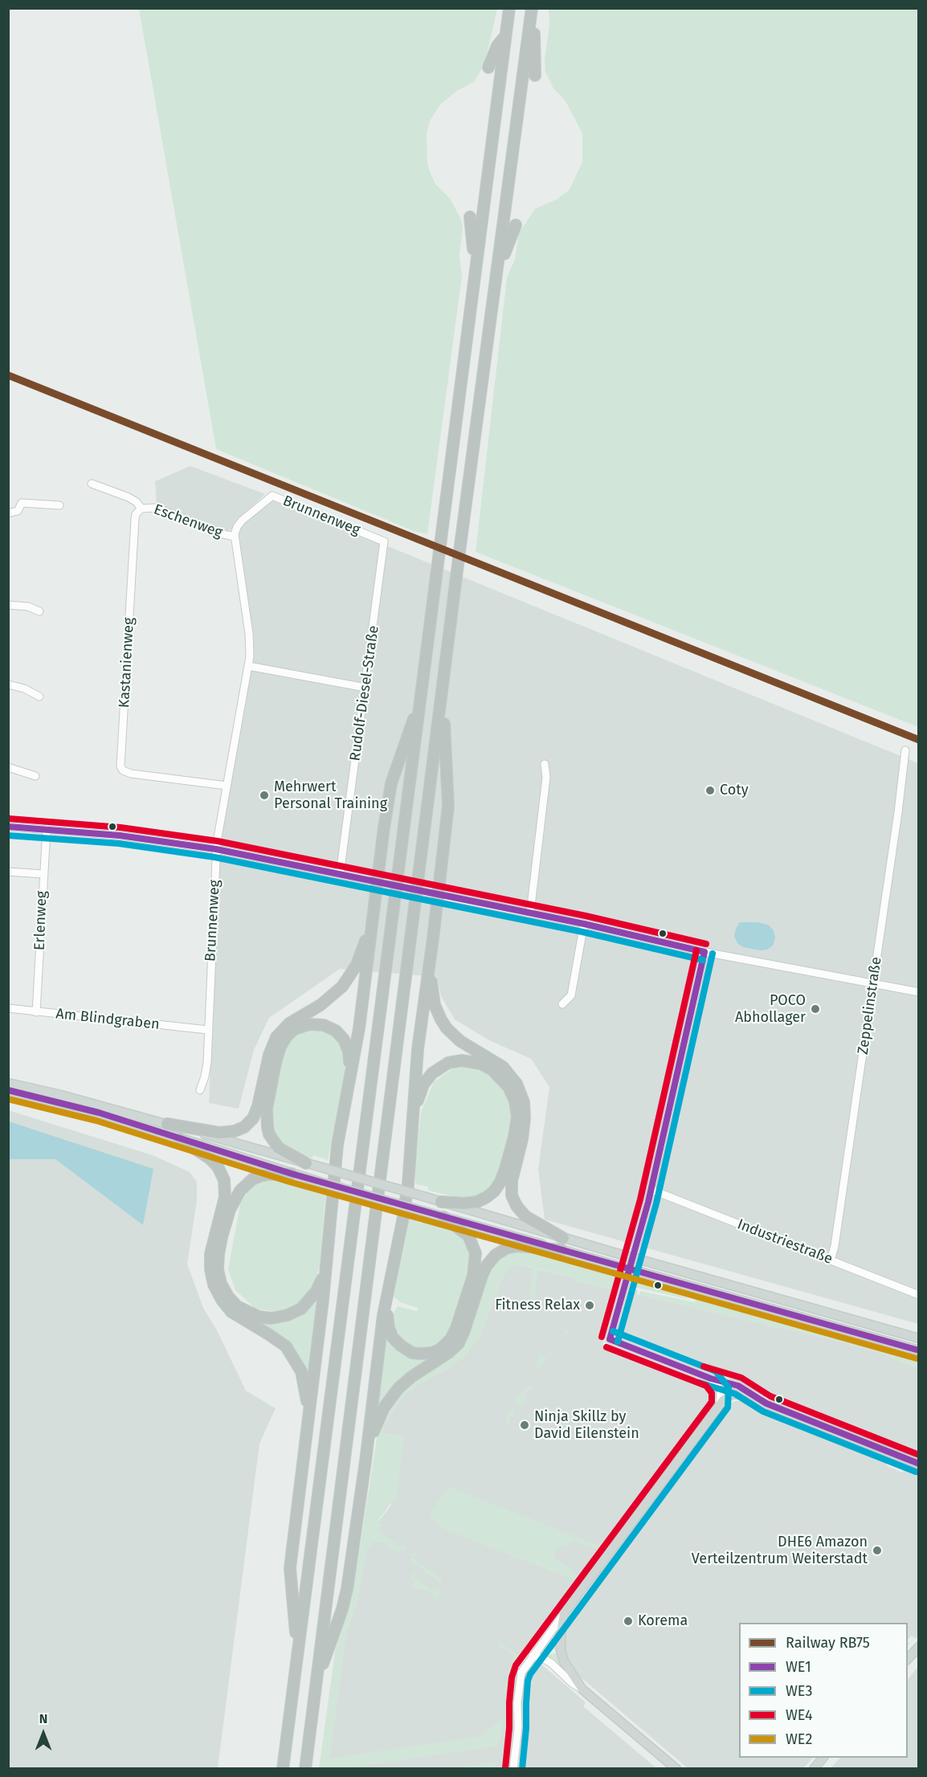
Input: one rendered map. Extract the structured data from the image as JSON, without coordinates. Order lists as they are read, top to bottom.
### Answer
{
  "streets": {
    "street": [
      "Brunnenweg",
      "Eschenweg",
      "Kastanienweg",
      "Rudolf-Diesel-Straße",
      "Erlenweg",
      "Zeppelinstraße",
      "Am Blindgraben",
      "Industriestraße"
    ]
  },
  "crossings": [
    ["Brunnenweg", "Eschenweg"],
    ["Brunnenweg", "Kastanienweg"],
    ["Brunnenweg", "Rudolf-Diesel-Straße"],
    ["Brunnenweg", "Am Blindgraben"],
    ["Eschenweg", "Kastanienweg"],
    ["Erlenweg", "Am Blindgraben"],
    ["Zeppelinstraße", "Industriestraße"]
  ],
  "places": [
    "Coty",
    "Mehrwert Personal Training",
    "POCO Abhollager",
    "Fitness Relax",
    "Ninja Skillz by David Eilenstein",
    "DHE6 Amazon Verteilzentrum Weiterstadt",
    "Korema"
  ],
  "lines": [
    "rail line RB75",
    "transit line WE4",
    "transit line WE1",
    "transit line WE3",
    "transit line WE2"
  ],
  "legend": [
    "Railway RB75",
    "WE1",
    "WE3",
    "WE4",
    "WE2"
  ],
  "north": "top"
}
